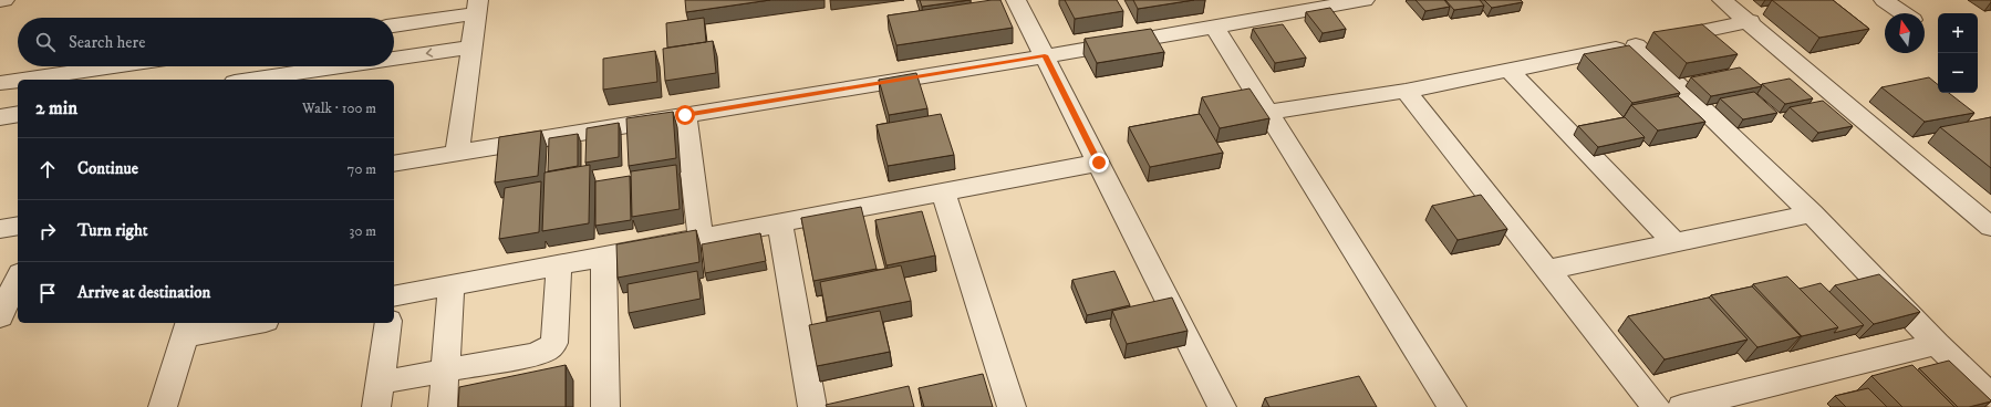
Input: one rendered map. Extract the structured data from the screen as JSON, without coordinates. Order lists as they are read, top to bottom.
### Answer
{
  "north": "top",
  "page": {
    "map_buttons": ["+", "−"],
    "search": "Search here",
    "heading": ["2 min", "Walk · 100 m"],
    "list": [
      ["Continue", "70 m"],
      ["Turn right", "30 m"],
      "Arrive at destination"
    ]
  }
}
